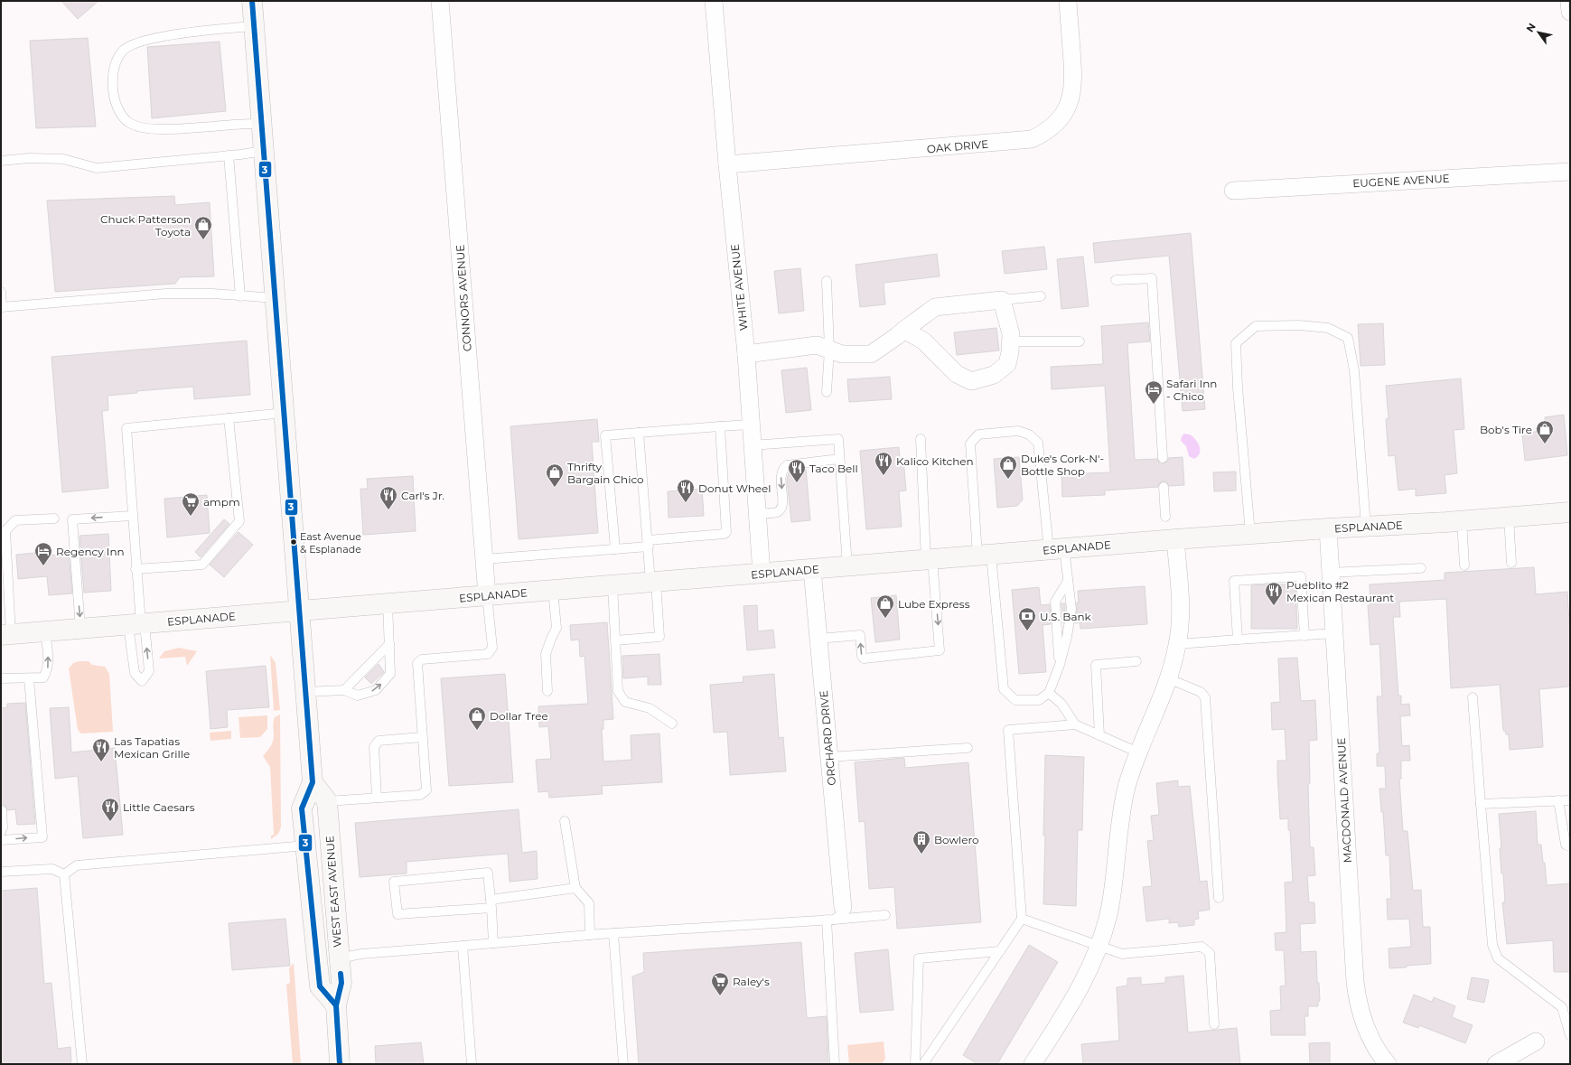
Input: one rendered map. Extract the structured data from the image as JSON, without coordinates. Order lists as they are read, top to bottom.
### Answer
{
  "streets": {
    "main road": ["ESPLANADE", "WEST EAST AVENUE"],
    "street": [
      "OAK DRIVE",
      "EUGENE AVENUE",
      "WHITE AVENUE",
      "CONNORS AVENUE",
      "ORCHARD DRIVE",
      "MACDONALD AVENUE"
    ]
  },
  "crossings": [
    ["OAK DRIVE", "WHITE AVENUE"],
    ["WHITE AVENUE", "ESPLANADE"],
    ["CONNORS AVENUE", "ESPLANADE"],
    ["ESPLANADE", "ORCHARD DRIVE"],
    ["ESPLANADE", "MACDONALD AVENUE"],
    ["ESPLANADE", "WEST EAST AVENUE"]
  ],
  "places": {
    "shop": [
      "Chuck Patterson Toyota",
      "Bob's Tire",
      "Duke's Cork-N'- Bottle Shop",
      "Thrifty Bargain Chico",
      "Lube Express",
      "Dollar Tree"
    ],
    "hotel": ["Safari Inn - Chico", "Regency Inn"],
    "restaurant": [
      "Kalico Kitchen",
      "Taco Bell",
      "Donut Wheel",
      "Carl's Jr.",
      "Pueblito #2 Mexican Restaurant",
      "Las Tapatias Mexican Grille",
      "Little Caesars"
    ],
    "supermarket": ["ampm", "Raley's"],
    "other": ["East Avenue & Esplanade"],
    "bank": ["U.S. Bank"],
    "building": ["Bowlero"]
  },
  "lines": ["transit line 3"],
  "north": "top left"
}
